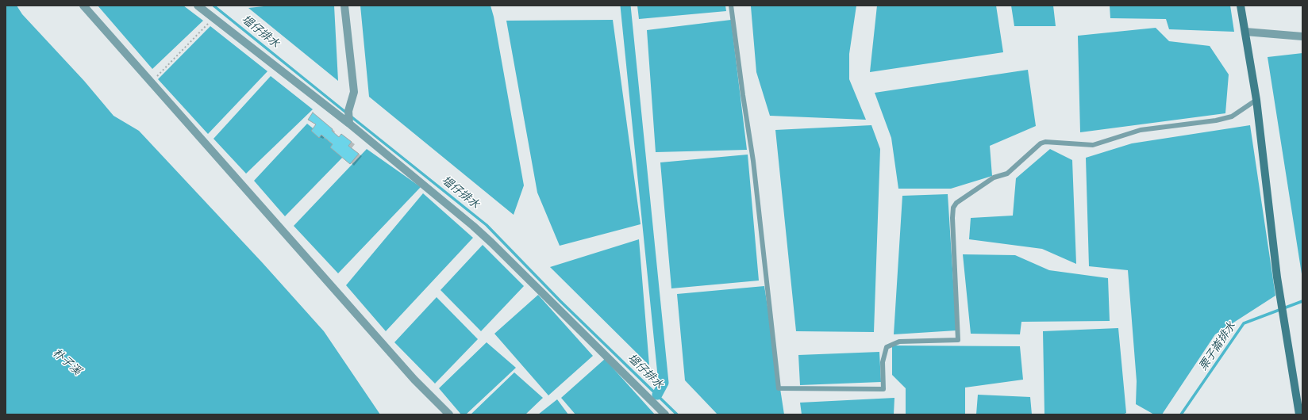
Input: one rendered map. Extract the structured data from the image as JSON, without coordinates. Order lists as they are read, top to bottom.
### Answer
{
  "water": ["塭仔排水", "栗子崙排水", "朴子溪"]
}
